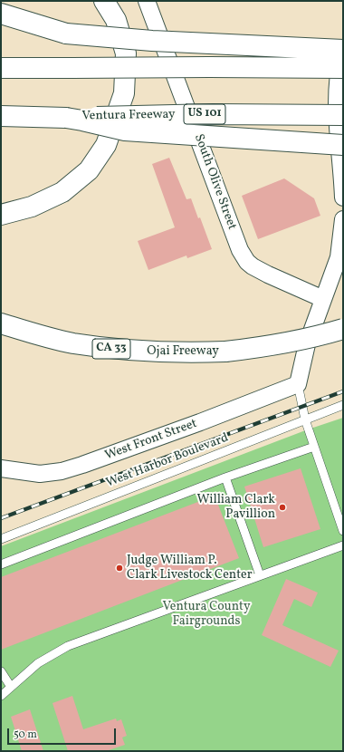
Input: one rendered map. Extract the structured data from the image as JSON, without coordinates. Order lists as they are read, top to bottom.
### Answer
{
  "streets": {
    "highway": [
      "US 101",
      "Ventura Freeway",
      "CA 33",
      "Ojai Freeway"
    ],
    "street": ["South Olive Street", "West Front Street"],
    "lane": ["West Harbor Boulevard"]
  },
  "parks": ["Ventura County Fairgrounds"],
  "places": ["William Clark Pavillion", "Judge William P. Clark Livestock Center"],
  "scale_bar": "50 m"
}
